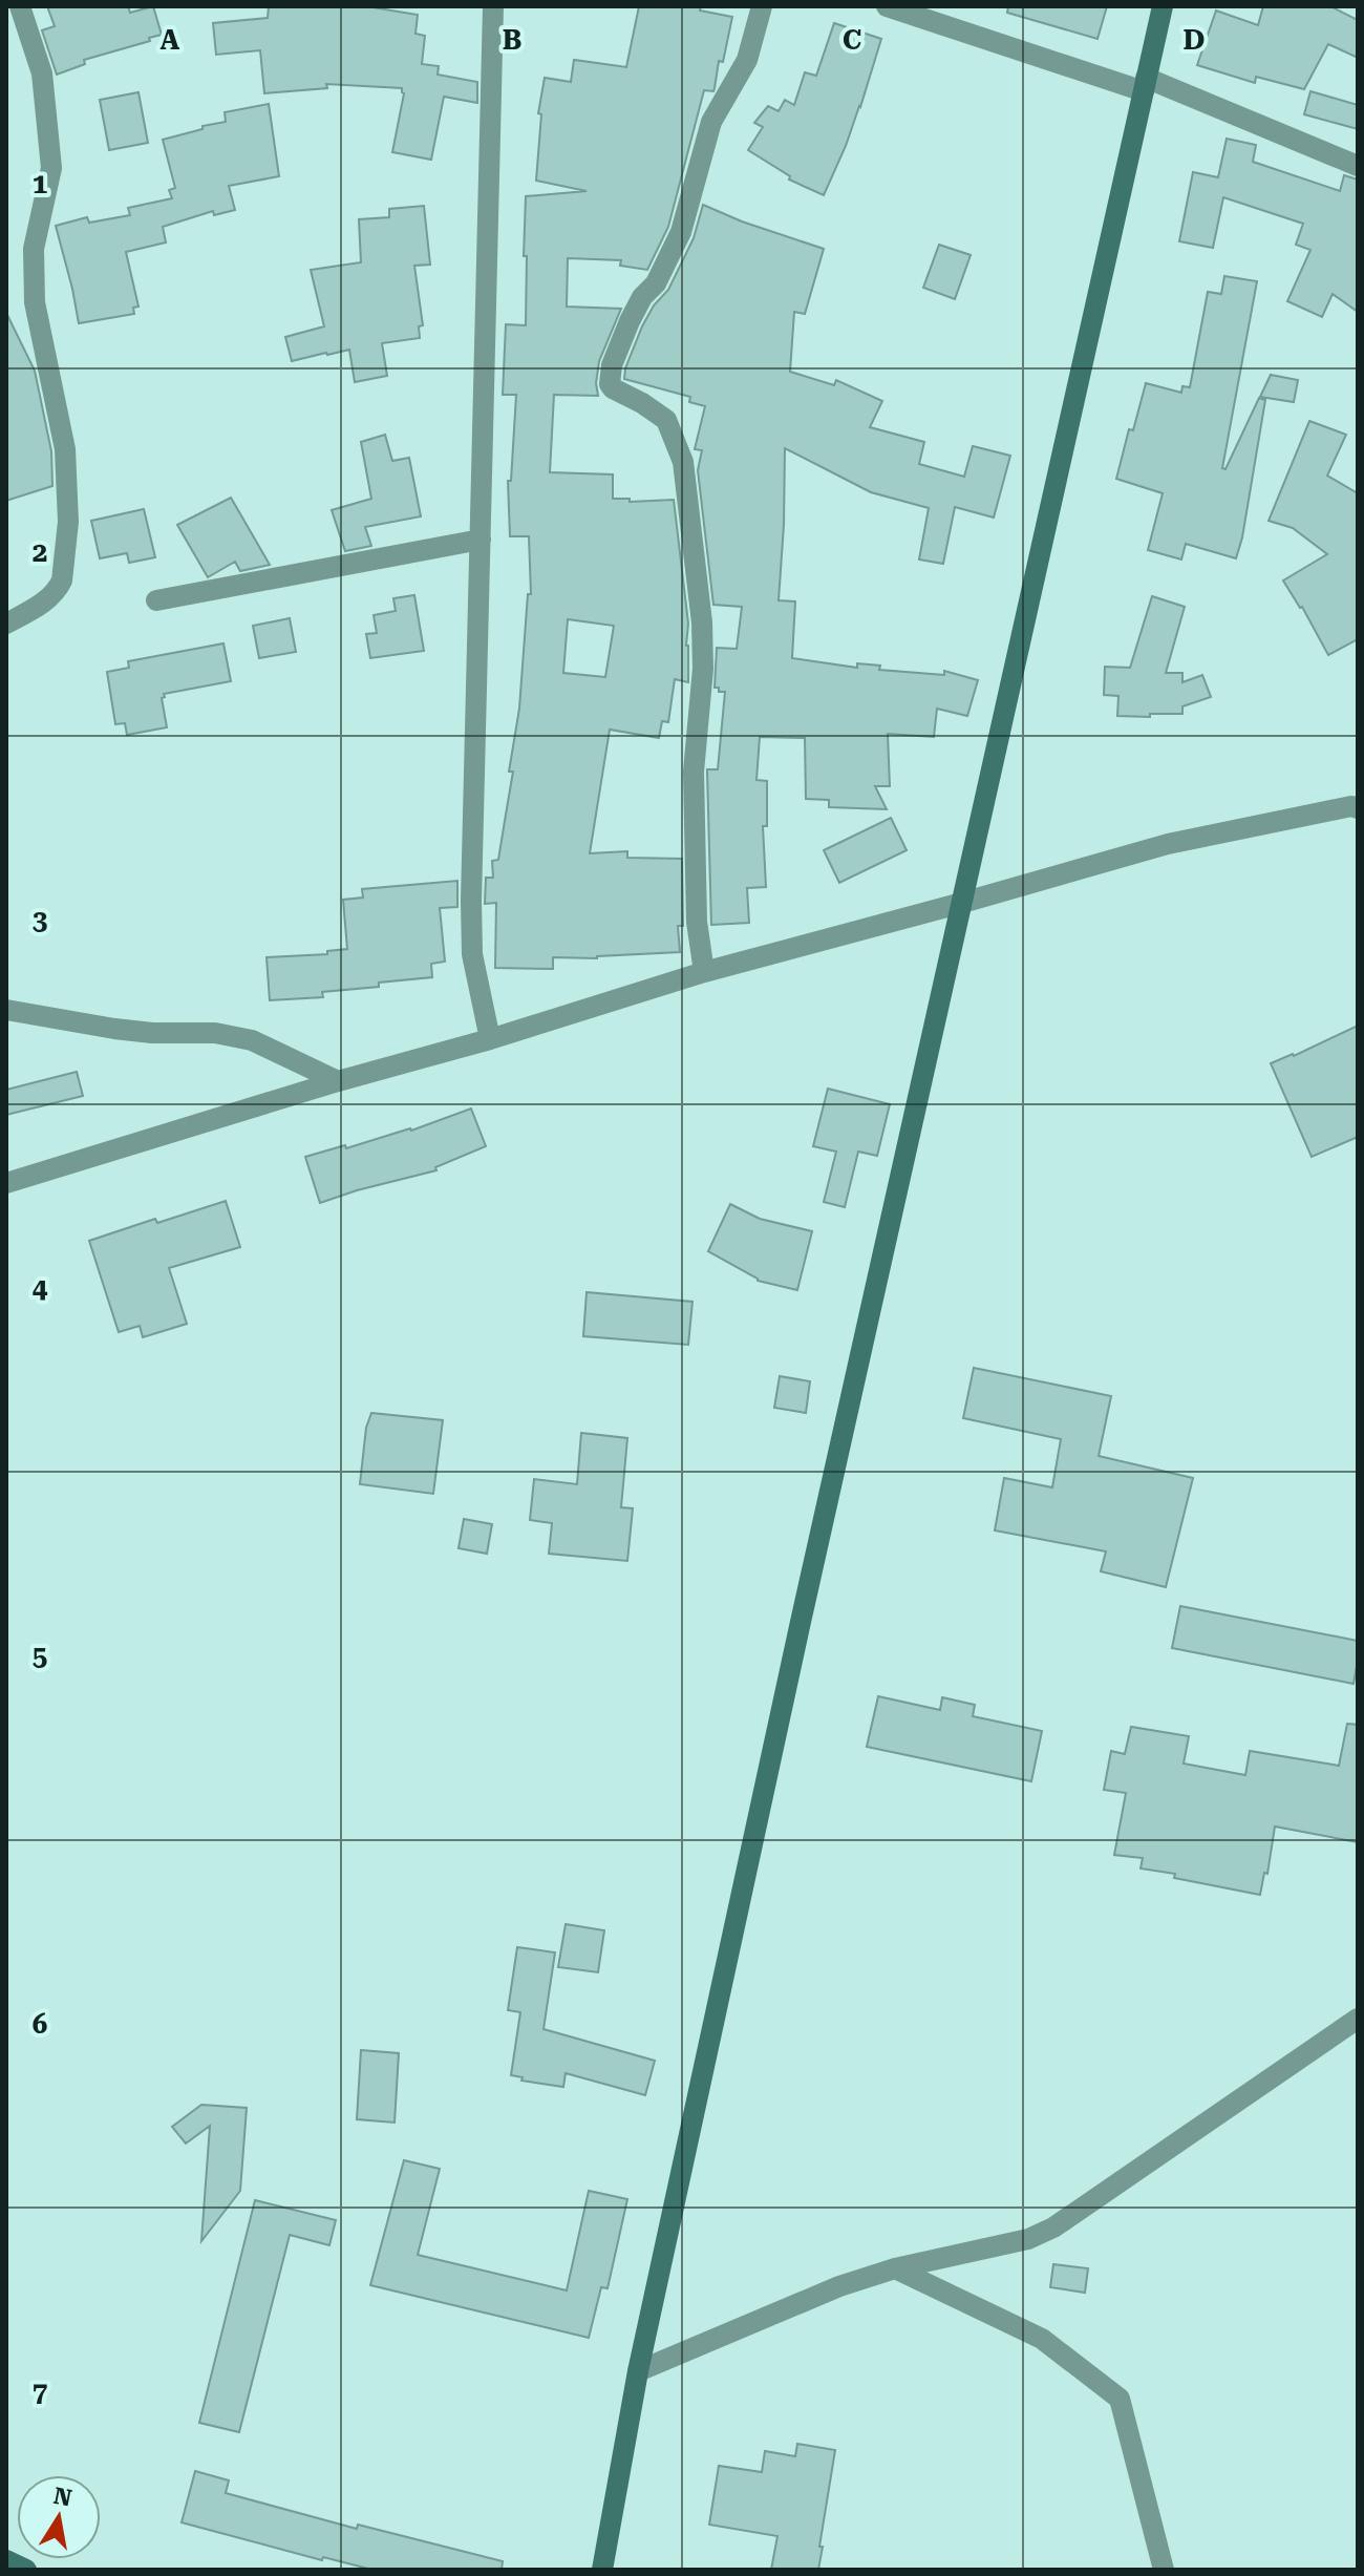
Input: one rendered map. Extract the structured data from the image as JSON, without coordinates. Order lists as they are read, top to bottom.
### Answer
{
  "north": "top",
  "grid": {
    "columns": [
      "A",
      "B",
      "C",
      "D"
    ],
    "rows": [
      "1",
      "2",
      "3",
      "4",
      "5",
      "6",
      "7"
    ]
  }
}
